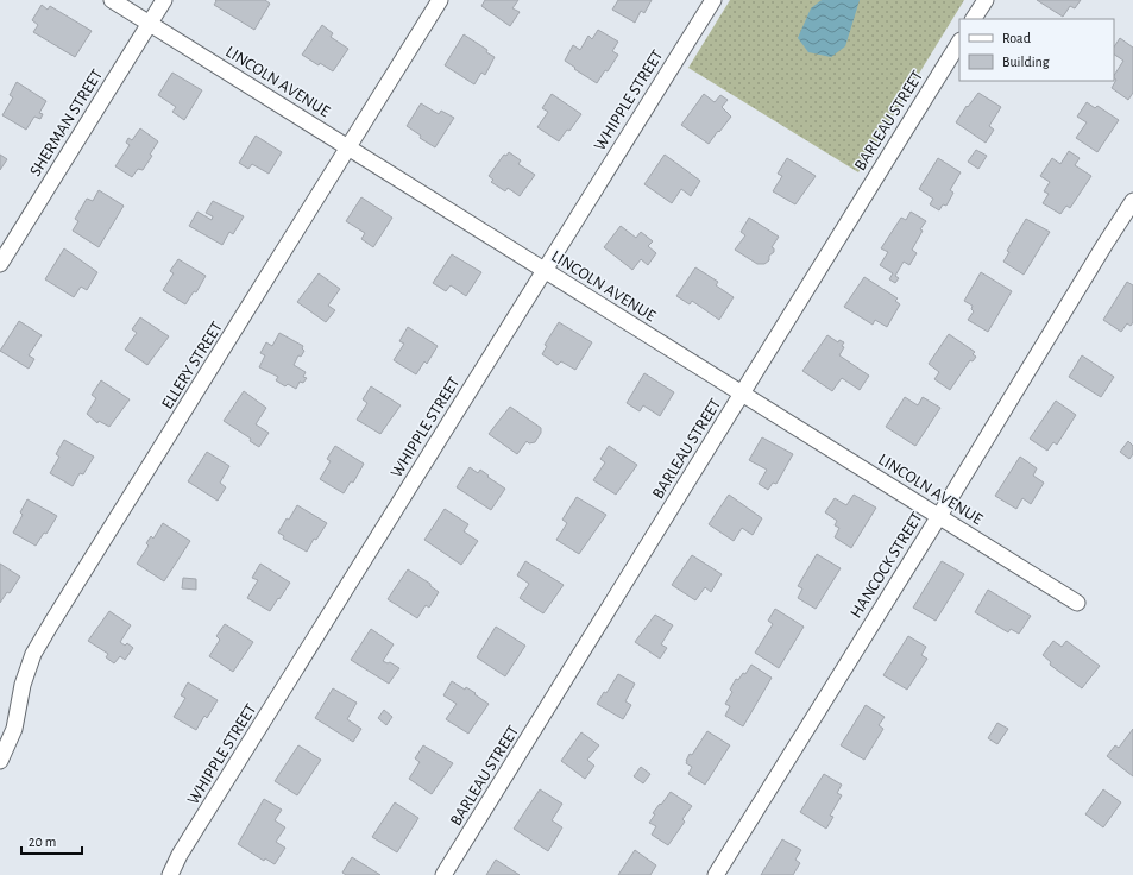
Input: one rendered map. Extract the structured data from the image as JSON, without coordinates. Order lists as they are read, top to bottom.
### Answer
{
  "streets": {
    "street": [
      "LINCOLN AVENUE",
      "WHIPPLE STREET",
      "BARLEAU STREET",
      "SHERMAN STREET",
      "ELLERY STREET",
      "HANCOCK STREET"
    ]
  },
  "crossings": [
    ["LINCOLN AVENUE", "WHIPPLE STREET"],
    ["LINCOLN AVENUE", "BARLEAU STREET"],
    ["LINCOLN AVENUE", "SHERMAN STREET"],
    ["LINCOLN AVENUE", "ELLERY STREET"],
    ["LINCOLN AVENUE", "HANCOCK STREET"]
  ],
  "legend": ["Road", "Building"],
  "scale_bar": "20 m"
}
